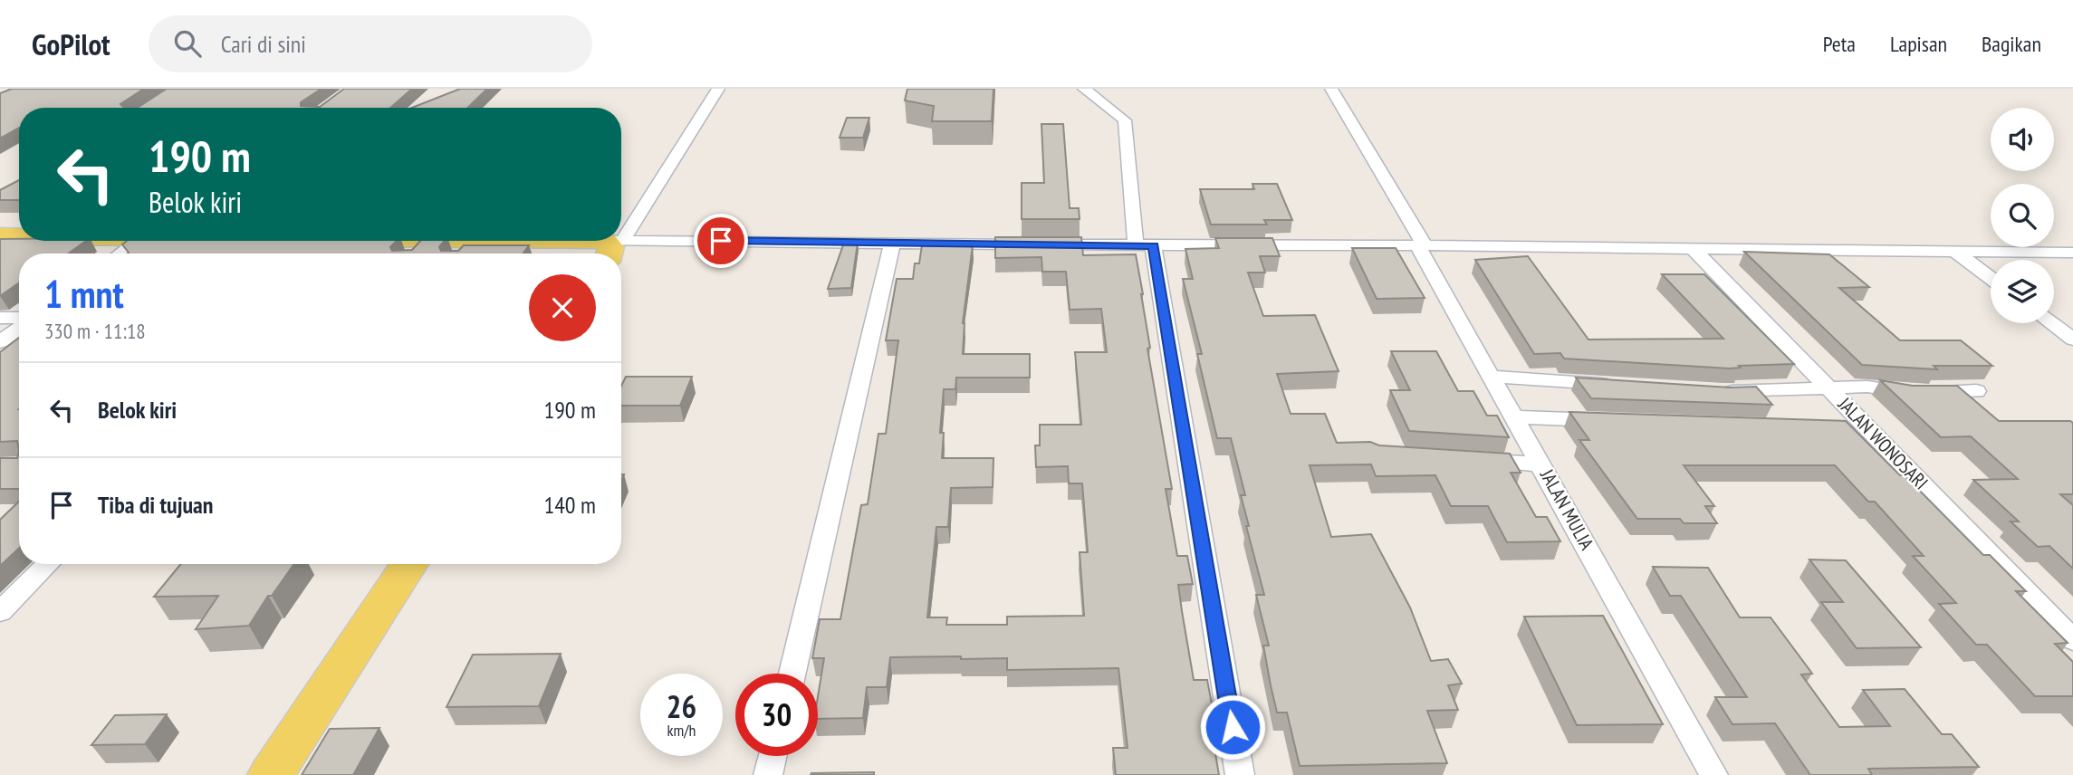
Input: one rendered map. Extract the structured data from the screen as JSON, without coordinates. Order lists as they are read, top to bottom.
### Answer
{
  "streets": {
    "street": ["JALAN WONOSARI", "JALAN MULIA"]
  },
  "page": {
    "header": "GoPilot",
    "search": "Cari di sini",
    "nav": ["Peta", "Lapisan", "Bagikan"],
    "turn": ["190 m", "Belok kiri"],
    "heading": ["1 mnt", "330 m · 11:18"],
    "list": [
      {
        "name": "Belok kiri",
        "value": "190 m"
      },
      {
        "name": "Tiba di tujuan",
        "value": "140 m"
      }
    ],
    "speed": "26 km/h",
    "limit": "30"
  }
}
